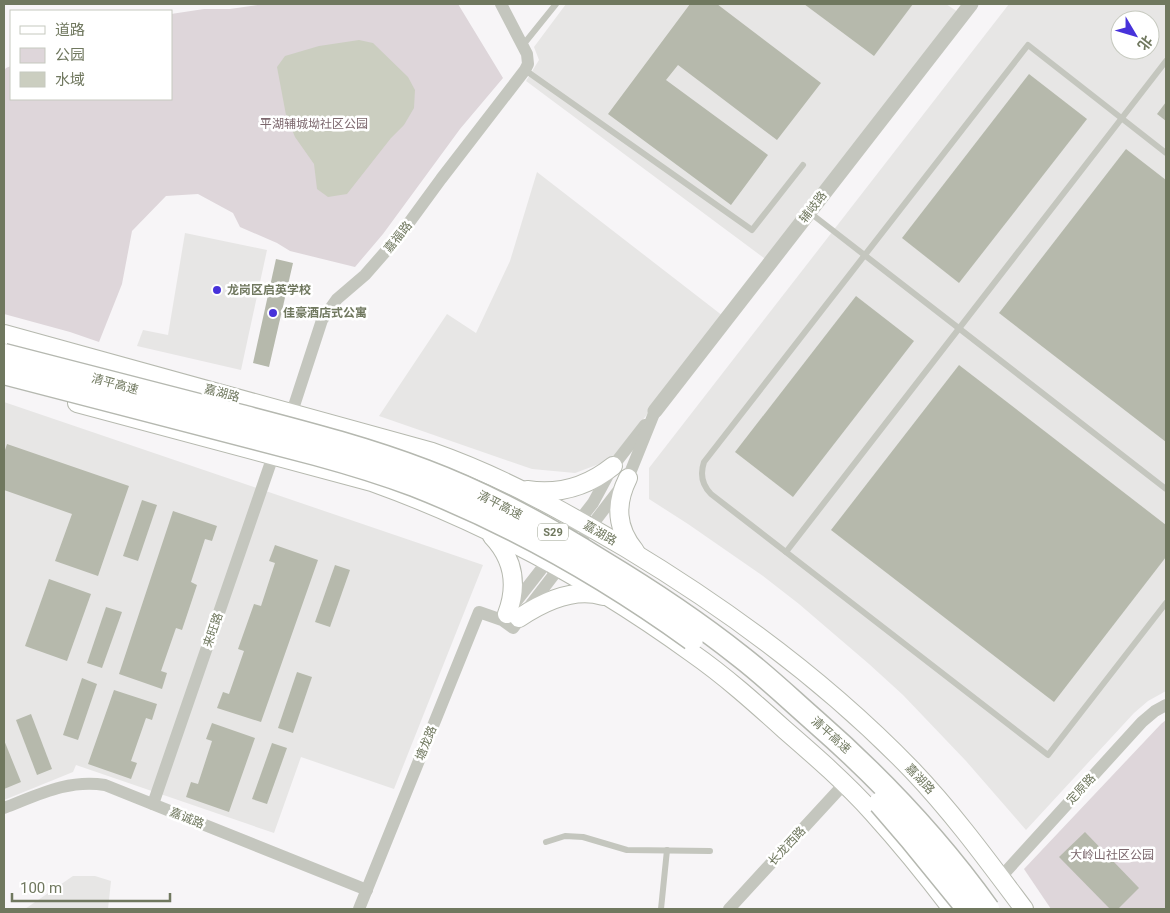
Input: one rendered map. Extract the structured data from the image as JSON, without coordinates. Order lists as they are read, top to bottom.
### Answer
{
  "streets": {
    "highway": ["清平高速", "S29"],
    "main road": ["嘉湖路"],
    "street": [
      "辅岐路",
      "嘉福路",
      "来旺路",
      "塘龙路",
      "定原路",
      "嘉诚路",
      "长龙西路"
    ]
  },
  "crossings": [
    ["嘉福路", "嘉湖路"],
    ["嘉湖路", "定原路"],
    ["来旺路", "嘉诚路"],
    ["塘龙路", "嘉诚路"]
  ],
  "parks": ["平湖辅城坳社区公园", "大岭山社区公园"],
  "places": ["龙岗区启英学校", "佳豪酒店式公寓"],
  "legend": ["道路", "公园", "水域"],
  "scale_bar": "100 m",
  "north": "bottom right"
}
